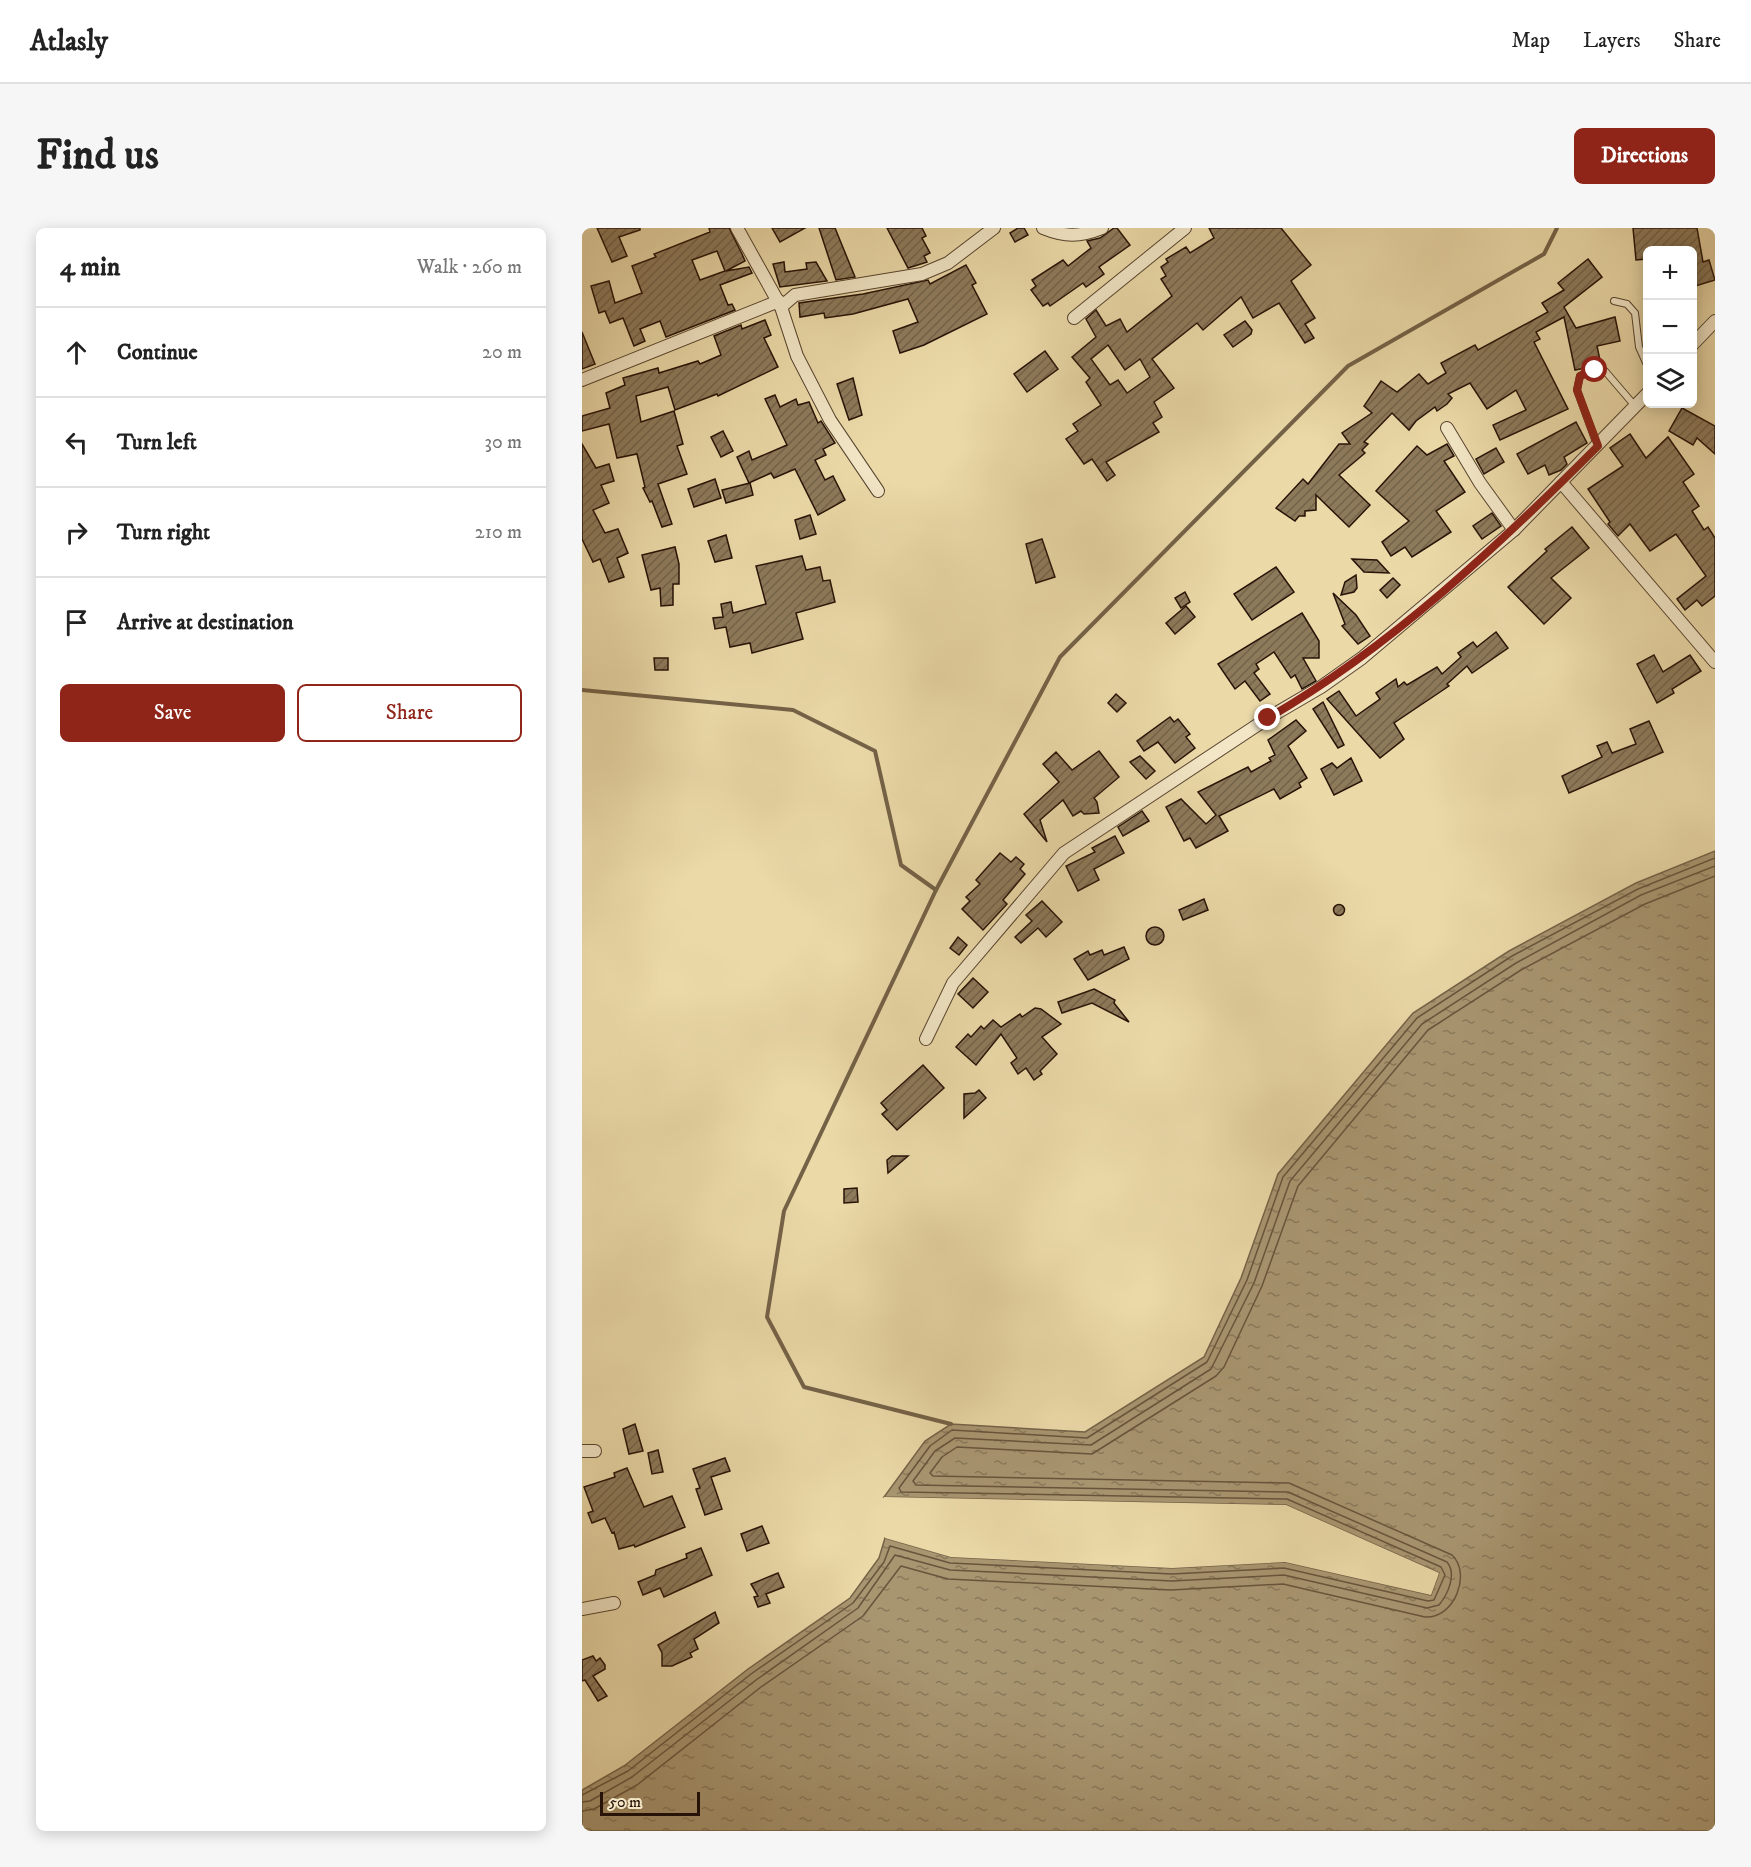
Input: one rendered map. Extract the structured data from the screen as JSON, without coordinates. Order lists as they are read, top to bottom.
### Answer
{
  "scale_bar": "50 m",
  "page": {
    "header": "Atlasly",
    "nav": ["Map", "Layers", "Share"],
    "buttons": [
      "Directions",
      ["Save", "Share"]
    ],
    "title": "Find us",
    "heading": ["4 min", "Walk · 260 m"],
    "map_buttons": ["+", "−"],
    "list": [
      ["Continue", "20 m"],
      ["Turn left", "30 m"],
      ["Turn right", "210 m"],
      "Arrive at destination"
    ],
    "scale": "50 m"
  }
}
